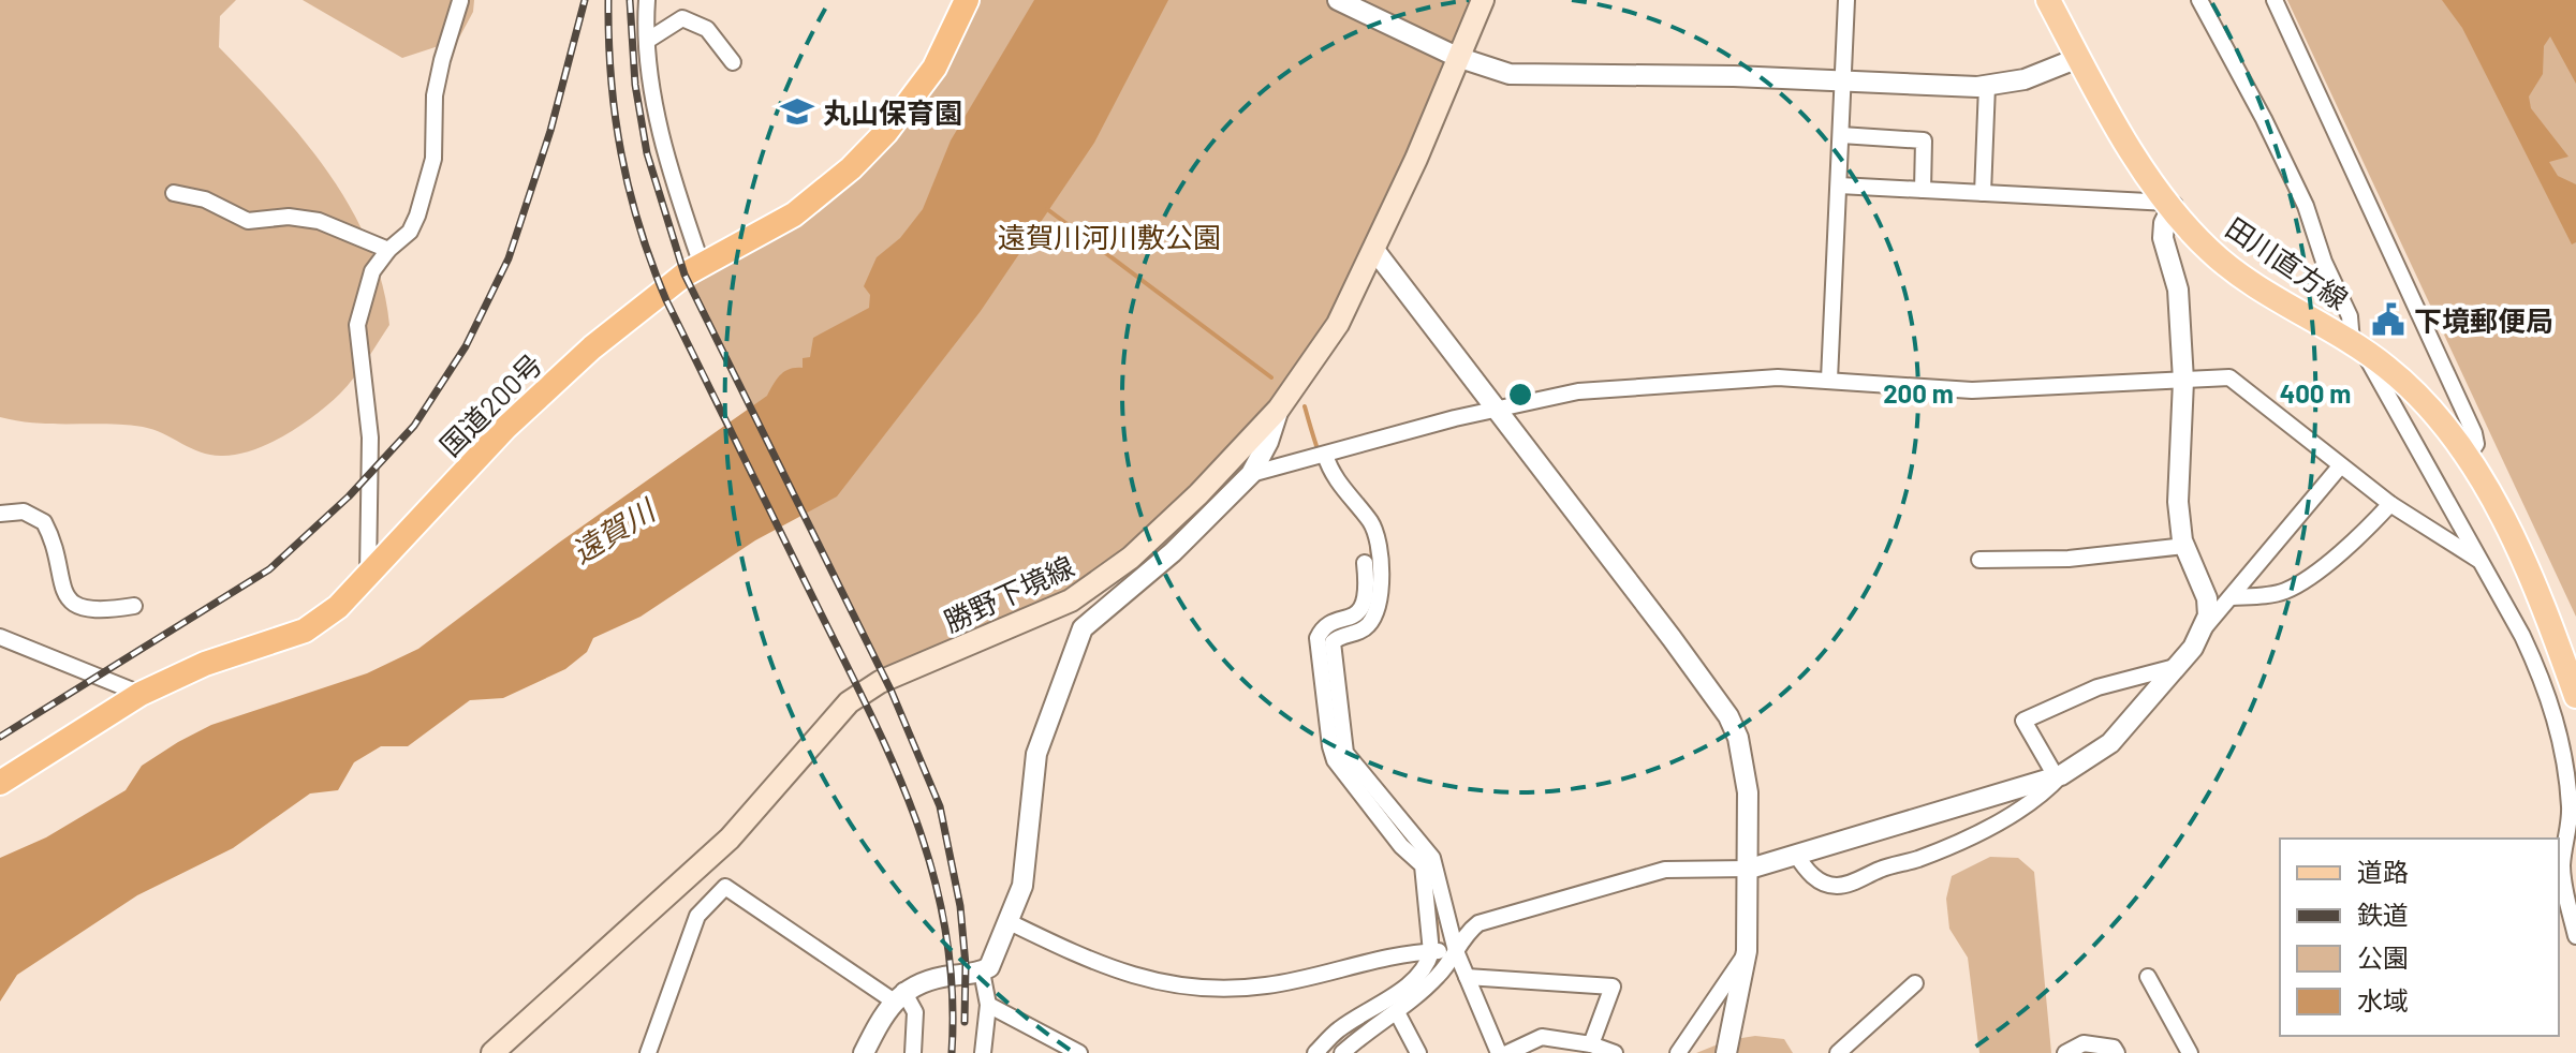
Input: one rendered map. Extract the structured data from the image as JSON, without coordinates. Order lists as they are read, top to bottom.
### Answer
{
  "streets": {
    "highway": ["国道200号"],
    "main road": ["田川直方線", "勝野下境線"]
  },
  "water": ["遠賀川"],
  "parks": ["遠賀川河川敷公園"],
  "places": {
    "school or university": ["丸山保育園"],
    "public building": ["下境郵便局"]
  },
  "legend": [
    "道路",
    "鉄道",
    "公園",
    "水域"
  ],
  "rings": ["200 m", "400 m"]
}
